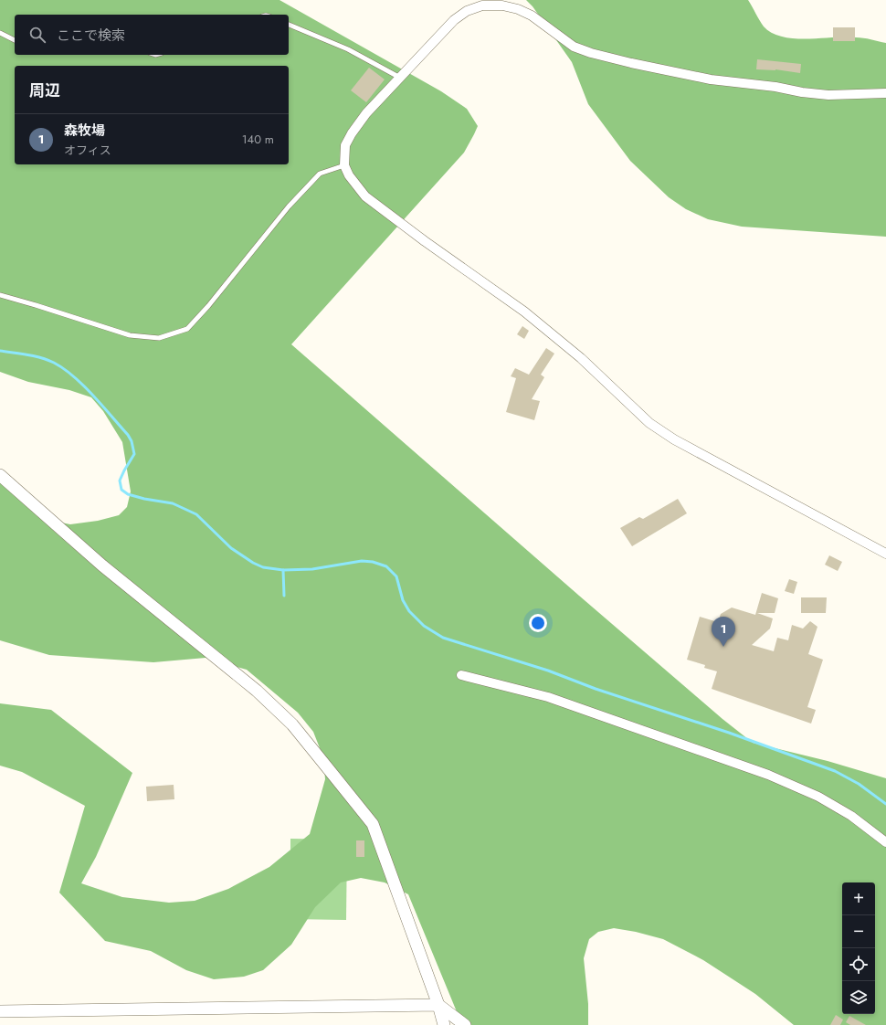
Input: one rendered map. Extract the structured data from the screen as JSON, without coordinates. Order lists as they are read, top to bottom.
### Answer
{
  "page": {
    "search": "ここで検索",
    "heading": "周辺",
    "list": [
      {
        "mark": "1",
        "name": "森牧場",
        "note": "オフィス",
        "value": "140 m"
      }
    ],
    "pins": "1",
    "map_buttons": ["+", "−"]
  }
}
